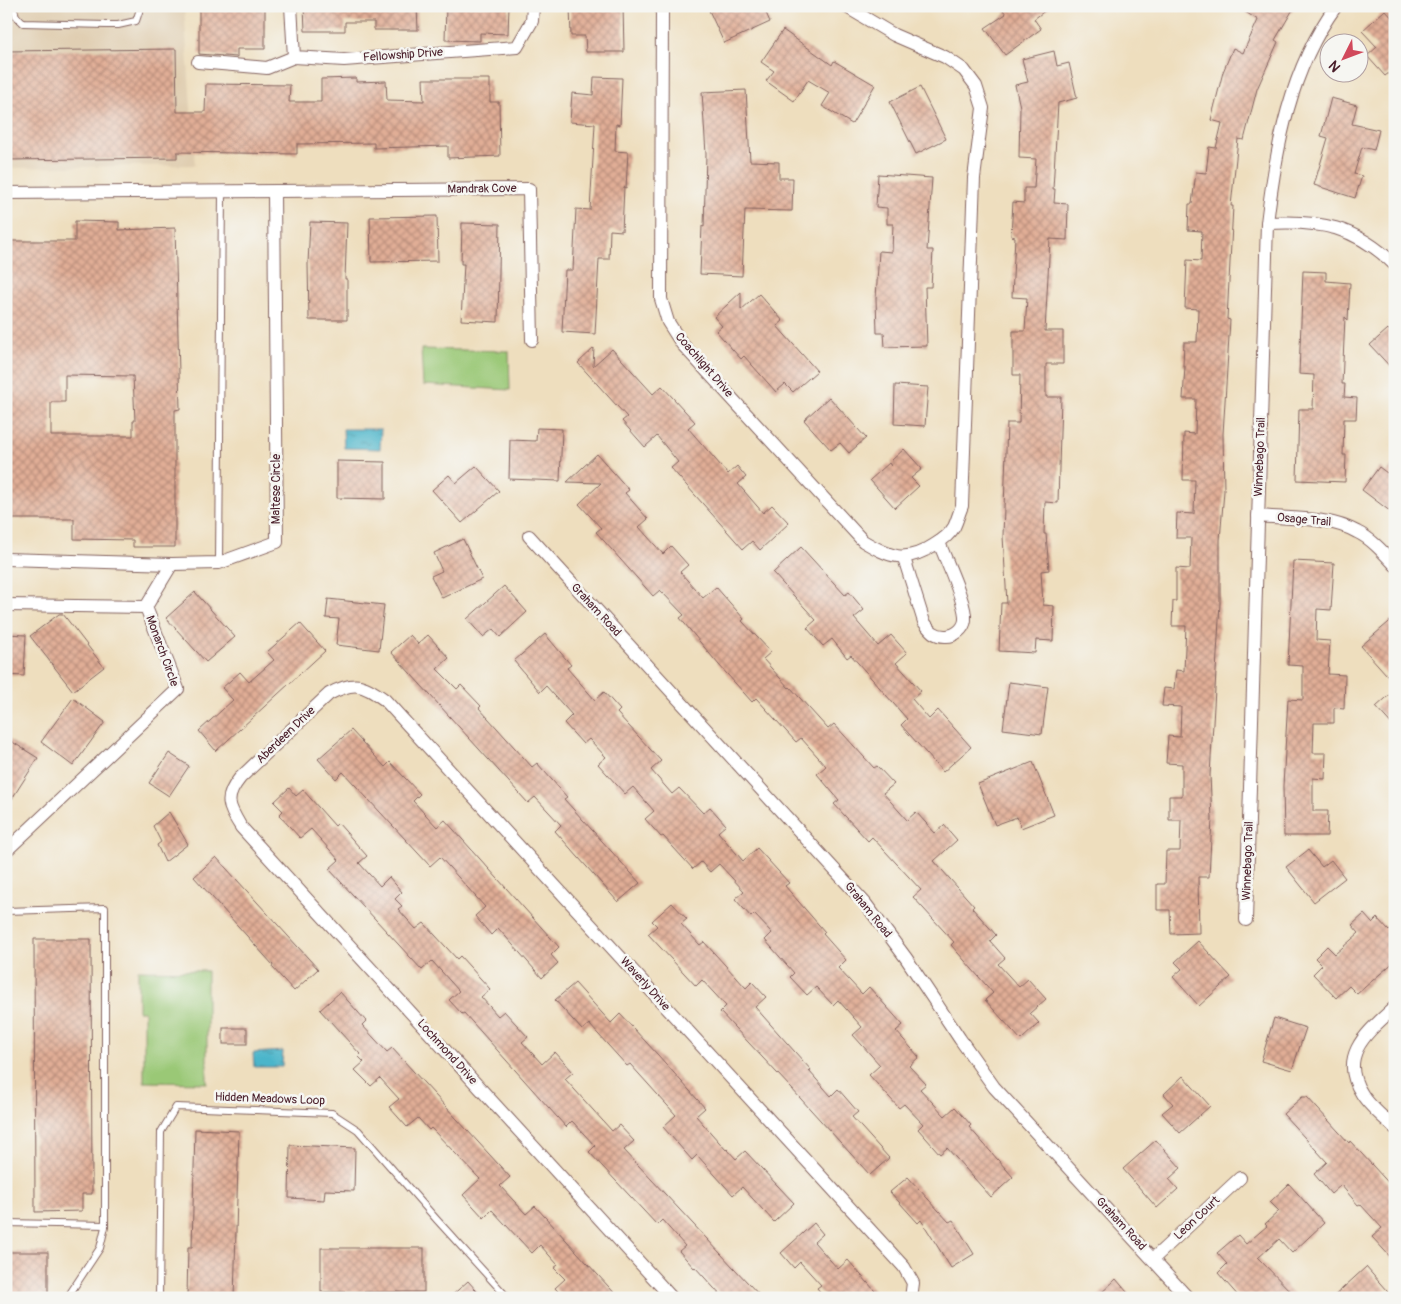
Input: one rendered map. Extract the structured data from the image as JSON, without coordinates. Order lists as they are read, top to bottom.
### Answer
{
  "streets": {
    "street": [
      "Fellowship Drive",
      "Mandrak Cove",
      "Coachlight Drive",
      "Winnebago Trail",
      "Maltese Circle",
      "Osage Trail",
      "Graham Road",
      "Monarch Circle",
      "Aberdeen Drive",
      "Waverly Drive",
      "Lochmond Drive",
      "Leon Court"
    ],
    "lane": ["Hidden Meadows Loop"]
  },
  "crossings": [
    ["Mandrak Cove", "Maltese Circle"],
    ["Winnebago Trail", "Osage Trail"],
    ["Graham Road", "Leon Court"],
    ["Aberdeen Drive", "Waverly Drive"],
    ["Aberdeen Drive", "Lochmond Drive"]
  ],
  "north": "bottom left"
}
